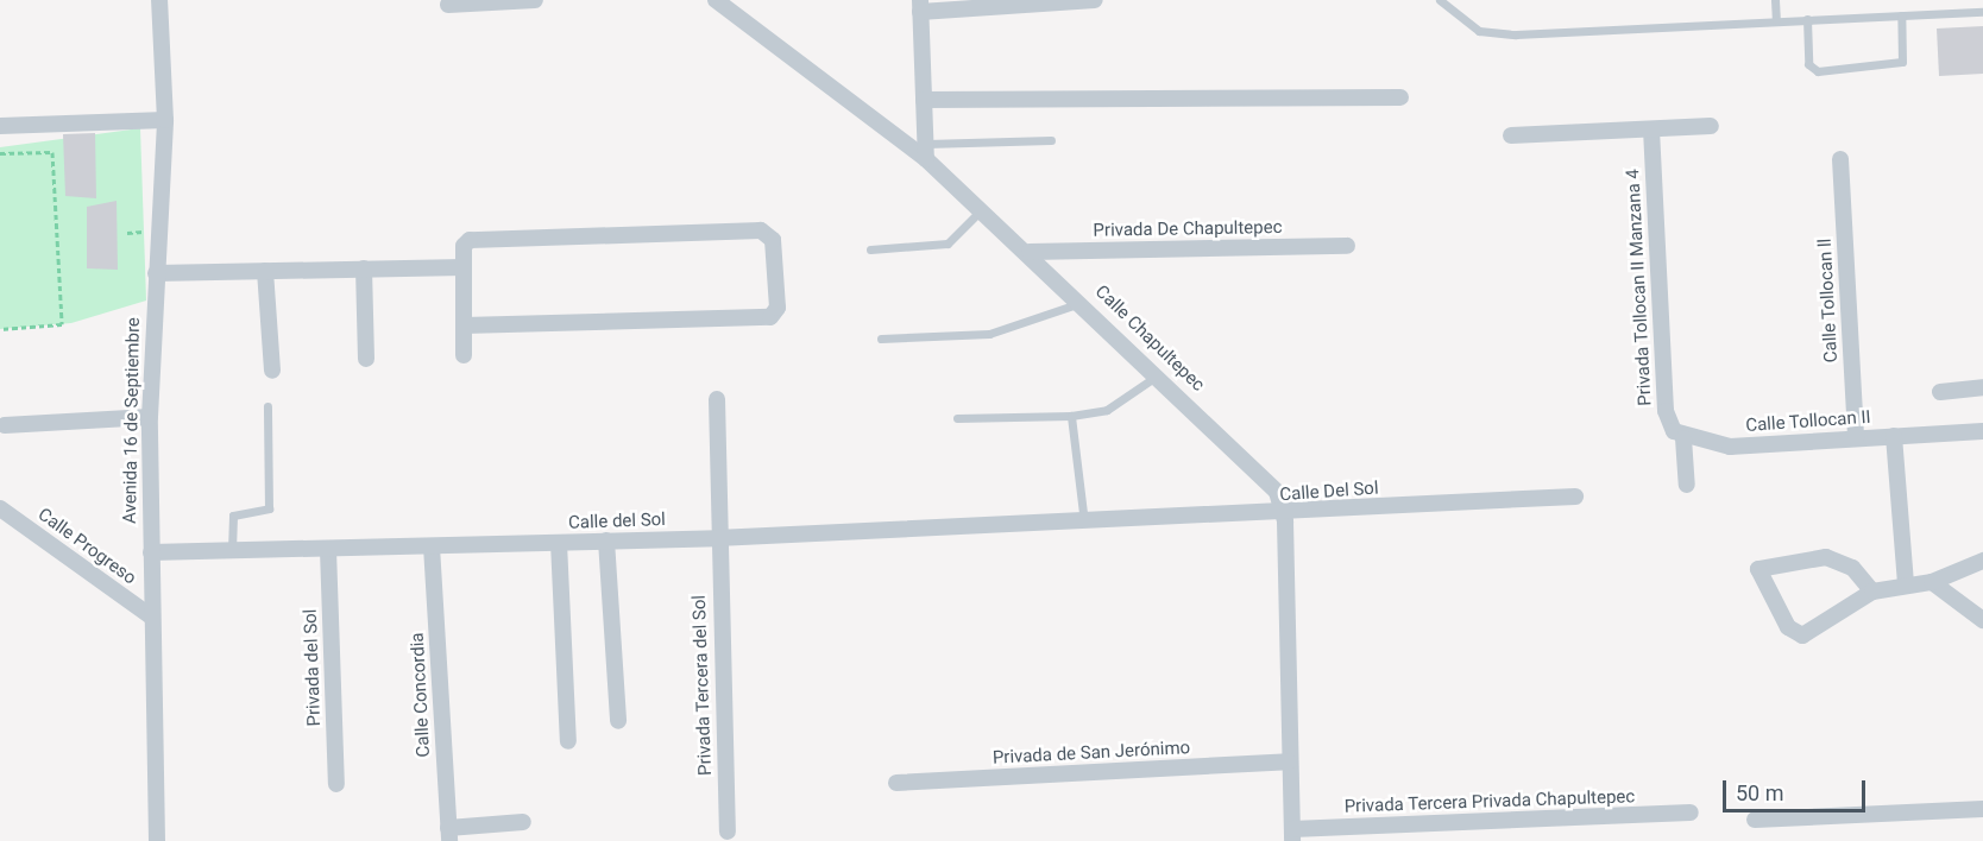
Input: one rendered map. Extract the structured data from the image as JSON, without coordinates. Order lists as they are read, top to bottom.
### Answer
{
  "streets": {
    "street": [
      "Privada De Chapultepec",
      "Privada Tollocan II Manzana 4",
      "Calle Tollocan ll",
      "Calle Chapultepec",
      "Avenida 16 de Septiembre",
      "Calle Tollocan II",
      "Calle Del Sol",
      "Calle del Sol",
      "Calle Progreso",
      "Privada del Sol",
      "Privada Tercera del Sol",
      "Calle Concordia",
      "Privada de San Jerónimo",
      "Privada Tercera Privada Chapultepec"
    ]
  },
  "crossings": [
    ["Privada De Chapultepec", "Calle Chapultepec"],
    ["Privada Tollocan II Manzana 4", "Calle Tollocan II"],
    ["Calle Tollocan ll", "Calle Tollocan II"],
    ["Calle Chapultepec", "Calle Del Sol"],
    ["Calle Chapultepec", "Privada de San Jerónimo"],
    ["Calle Chapultepec", "Privada Tercera Privada Chapultepec"],
    ["Avenida 16 de Septiembre", "Calle del Sol"],
    ["Avenida 16 de Septiembre", "Calle Progreso"],
    ["Calle Del Sol", "Calle del Sol"],
    ["Calle del Sol", "Privada del Sol"],
    ["Calle del Sol", "Privada Tercera del Sol"],
    ["Calle del Sol", "Calle Concordia"]
  ],
  "scale_bar": "50 m"
}
